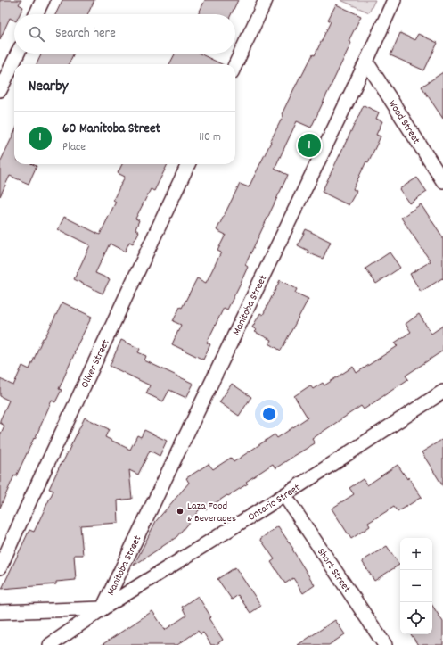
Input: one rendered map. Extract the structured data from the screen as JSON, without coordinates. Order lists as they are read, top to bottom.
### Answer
{
  "streets": {
    "street": [
      "Wood Street",
      "Manitoba Street",
      "Oliver Street",
      "Ontario Street",
      "Short Street"
    ]
  },
  "crossings": [
    ["Wood Street", "Manitoba Street"],
    ["Manitoba Street", "Ontario Street"],
    ["Ontario Street", "Short Street"]
  ],
  "places": ["Laza Food & Beverages"],
  "page": {
    "search": "Search here",
    "heading": "Nearby",
    "list": [
      {
        "mark": "1",
        "name": "60 Manitoba Street",
        "note": "Place",
        "value": "110 m"
      }
    ],
    "pins": "1",
    "map_buttons": ["+", "−"]
  }
}
